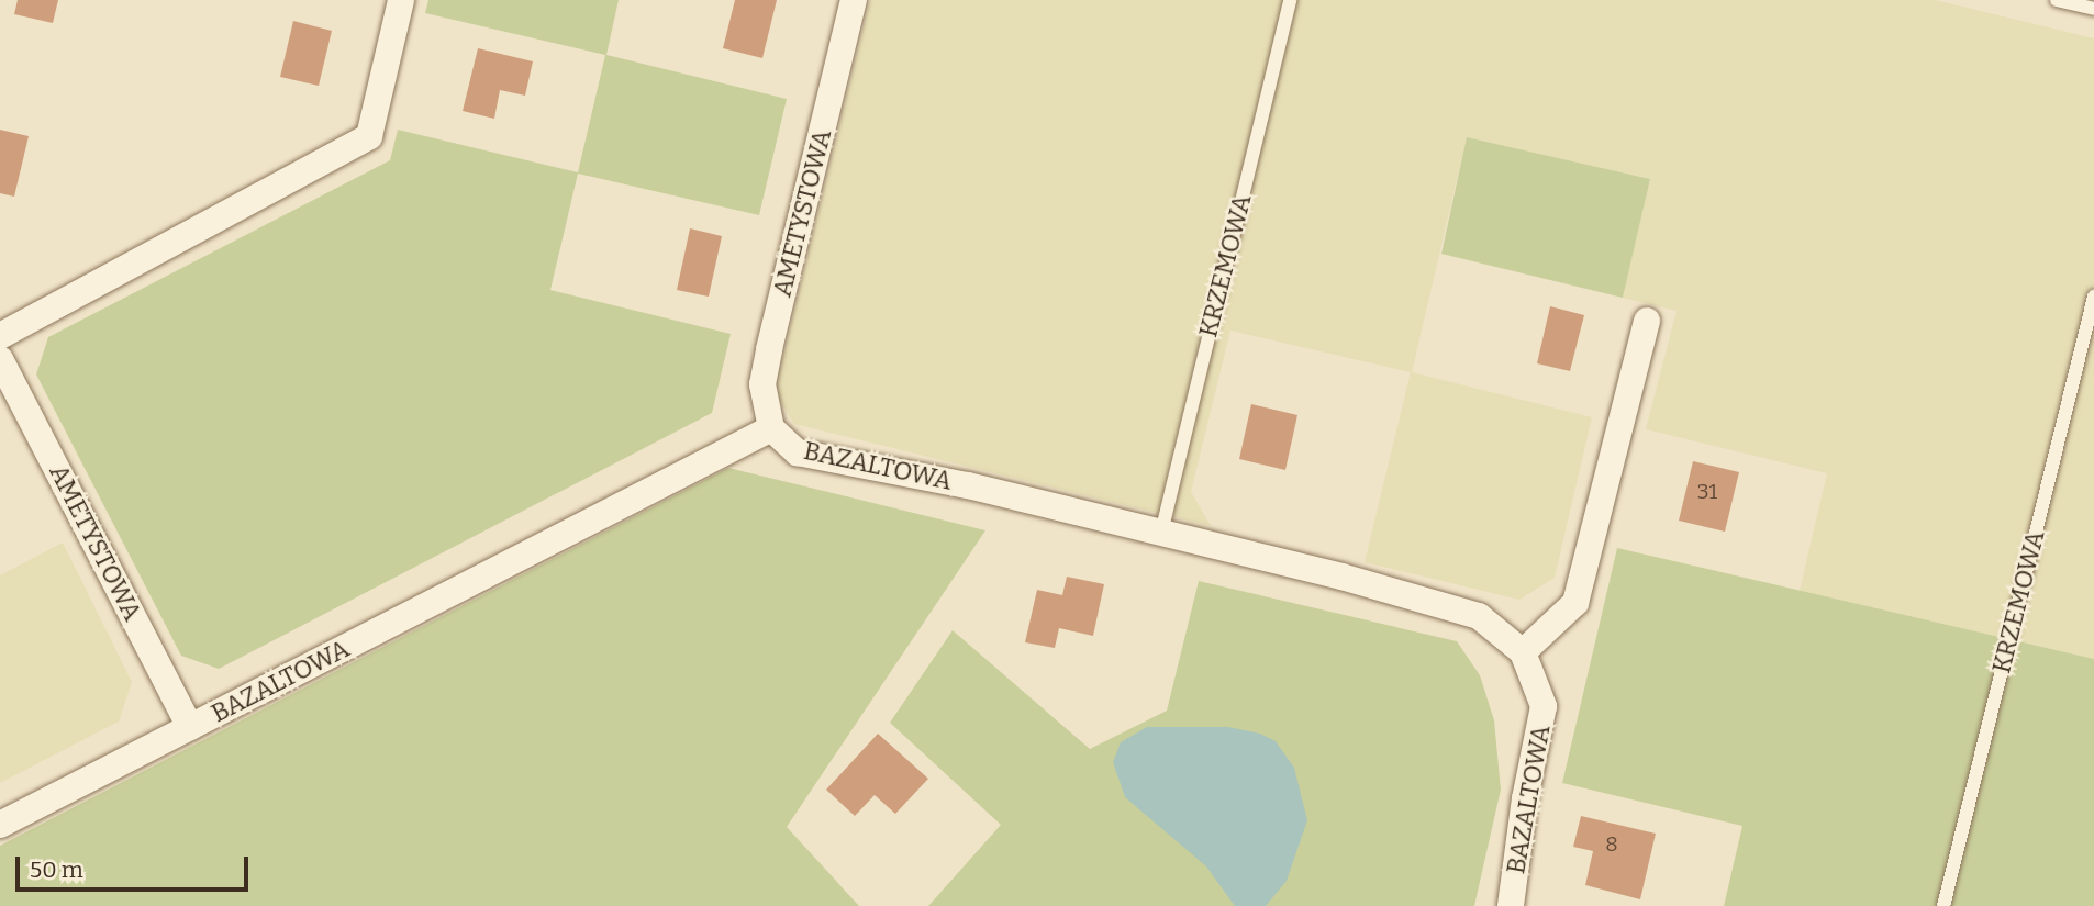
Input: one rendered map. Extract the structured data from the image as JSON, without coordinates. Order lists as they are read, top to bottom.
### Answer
{
  "streets": {
    "street": ["AMETYSTOWA", "BAZALTOWA"],
    "lane": ["KRZEMOWA"]
  },
  "crossings": [
    ["AMETYSTOWA", "BAZALTOWA"],
    ["KRZEMOWA", "BAZALTOWA"]
  ],
  "house_numbers": ["31", "8"],
  "scale_bar": "50 m"
}
